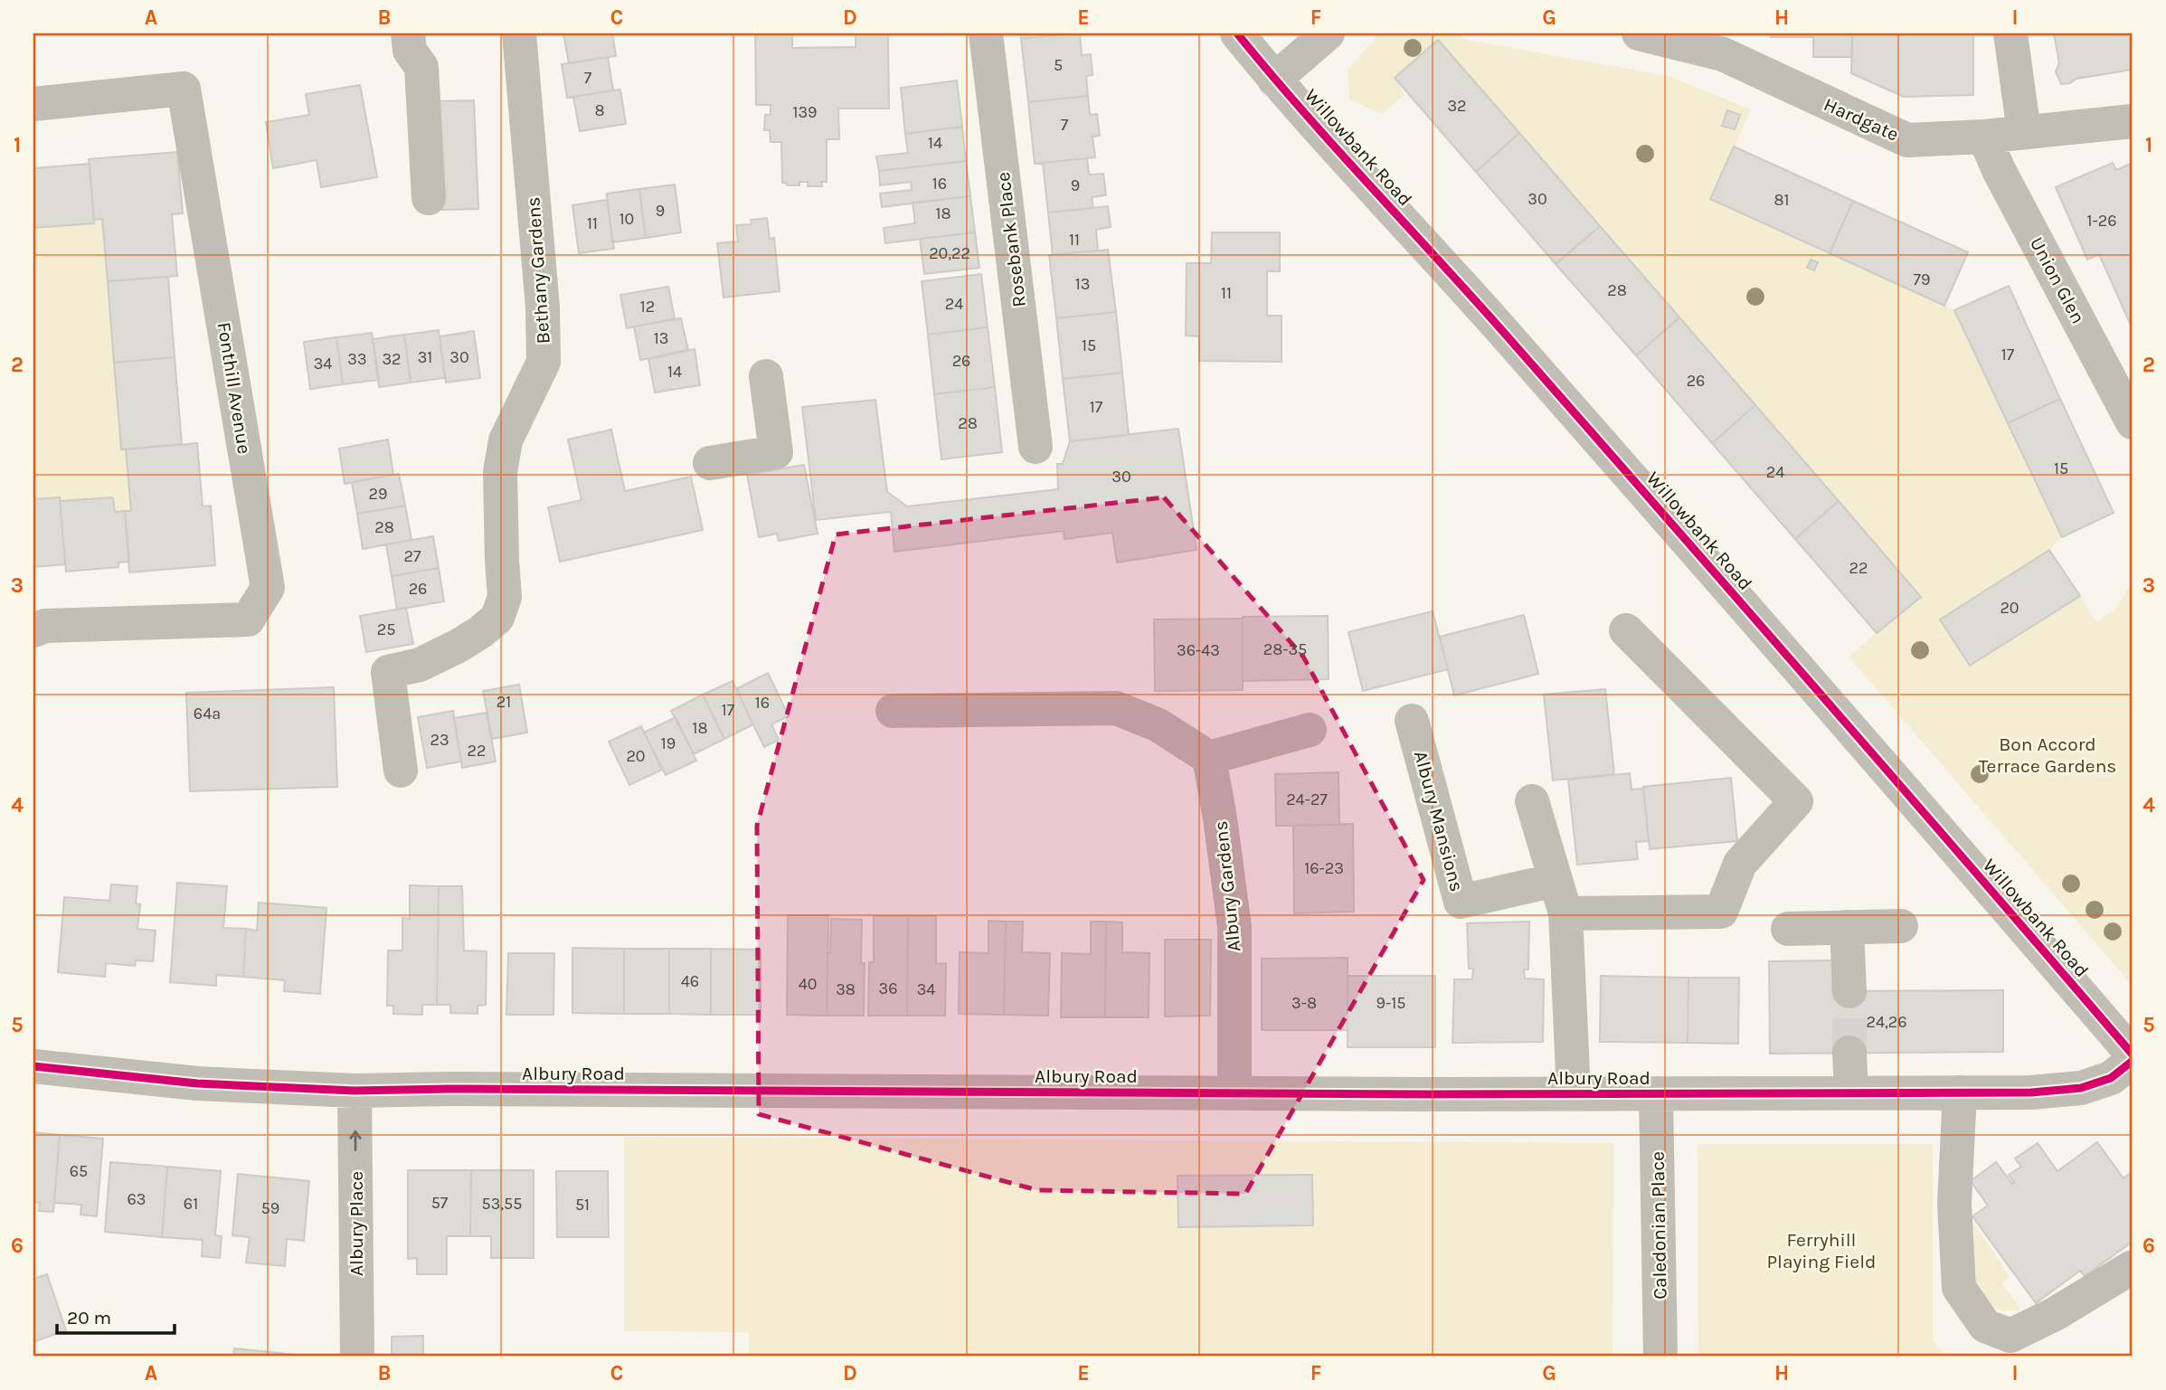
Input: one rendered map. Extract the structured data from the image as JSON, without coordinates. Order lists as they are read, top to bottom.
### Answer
{
  "streets": {
    "street": [
      "Hardgate",
      "Willowbank Road",
      "Rosebank Place",
      "Bethany Gardens",
      "Union Glen",
      "Fonthill Avenue",
      "Albury Mansions",
      "Albury Gardens",
      "Albury Road",
      "Albury Place",
      "Caledonian Place"
    ]
  },
  "crossings": [
    ["Hardgate", "Union Glen"],
    ["Albury Gardens", "Albury Road"],
    ["Albury Road", "Albury Place"],
    ["Albury Road", "Caledonian Place"]
  ],
  "one_way": ["Albury Place"],
  "parks": ["Bon Accord Terrace Gardens", "Ferryhill Playing Field"],
  "house_numbers": [
    "5",
    "7",
    "32",
    "8",
    "139",
    "7",
    "14",
    "16",
    "9",
    "30",
    "81",
    "9",
    "18",
    "10",
    "1-26",
    "11",
    "11",
    "20,22",
    "79",
    "13",
    "28",
    "11",
    "24",
    "12",
    "13",
    "15",
    "17",
    "31",
    "30",
    "33",
    "32",
    "26",
    "34",
    "14",
    "26",
    "17",
    "28",
    "15",
    "24",
    "30",
    "29",
    "28",
    "27",
    "22",
    "26",
    "20",
    "25",
    "28-35",
    "36-43",
    "21",
    "16",
    "17",
    "64a",
    "18",
    "23",
    "19",
    "22",
    "20",
    "24-27",
    "16-23",
    "46",
    "40",
    "36",
    "38",
    "34",
    "3-8",
    "9-15",
    "24,26",
    "65",
    "63",
    "57",
    "61",
    "53,55",
    "51",
    "59"
  ],
  "scale_bar": "20 m",
  "grid": {
    "columns": [
      "A",
      "B",
      "C",
      "D",
      "E",
      "F",
      "G",
      "H",
      "I"
    ],
    "rows": [
      "1",
      "2",
      "3",
      "4",
      "5",
      "6"
    ]
  }
}
